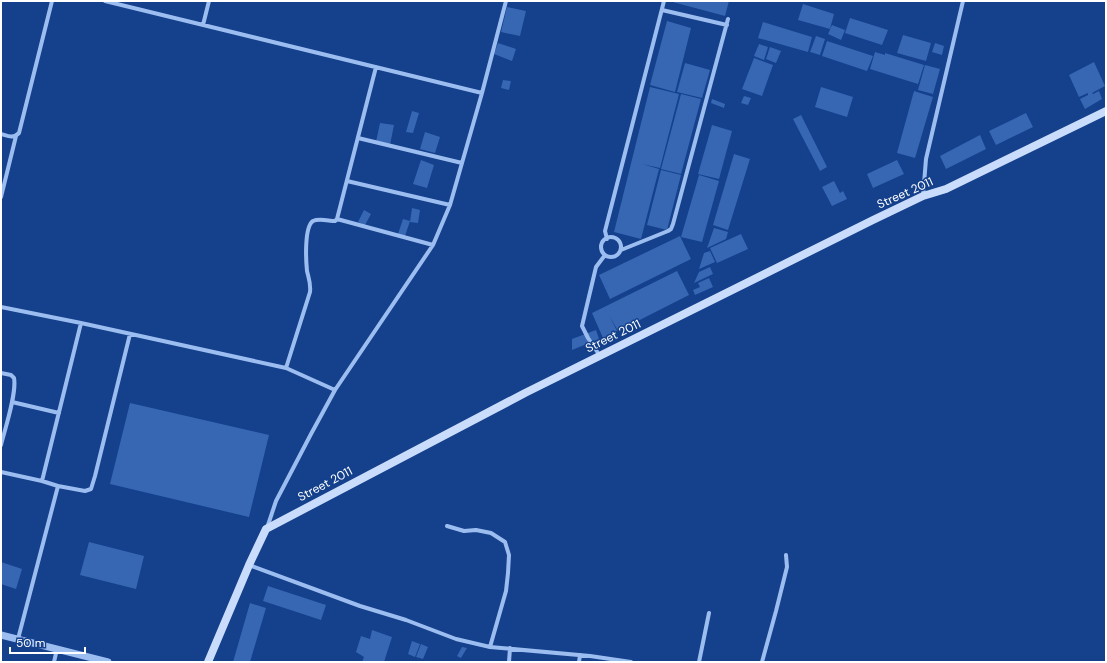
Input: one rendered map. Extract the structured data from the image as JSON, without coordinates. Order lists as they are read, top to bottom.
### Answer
{
  "streets": {
    "main road": ["Street 2011"]
  },
  "scale_bar": "50 m"
}
